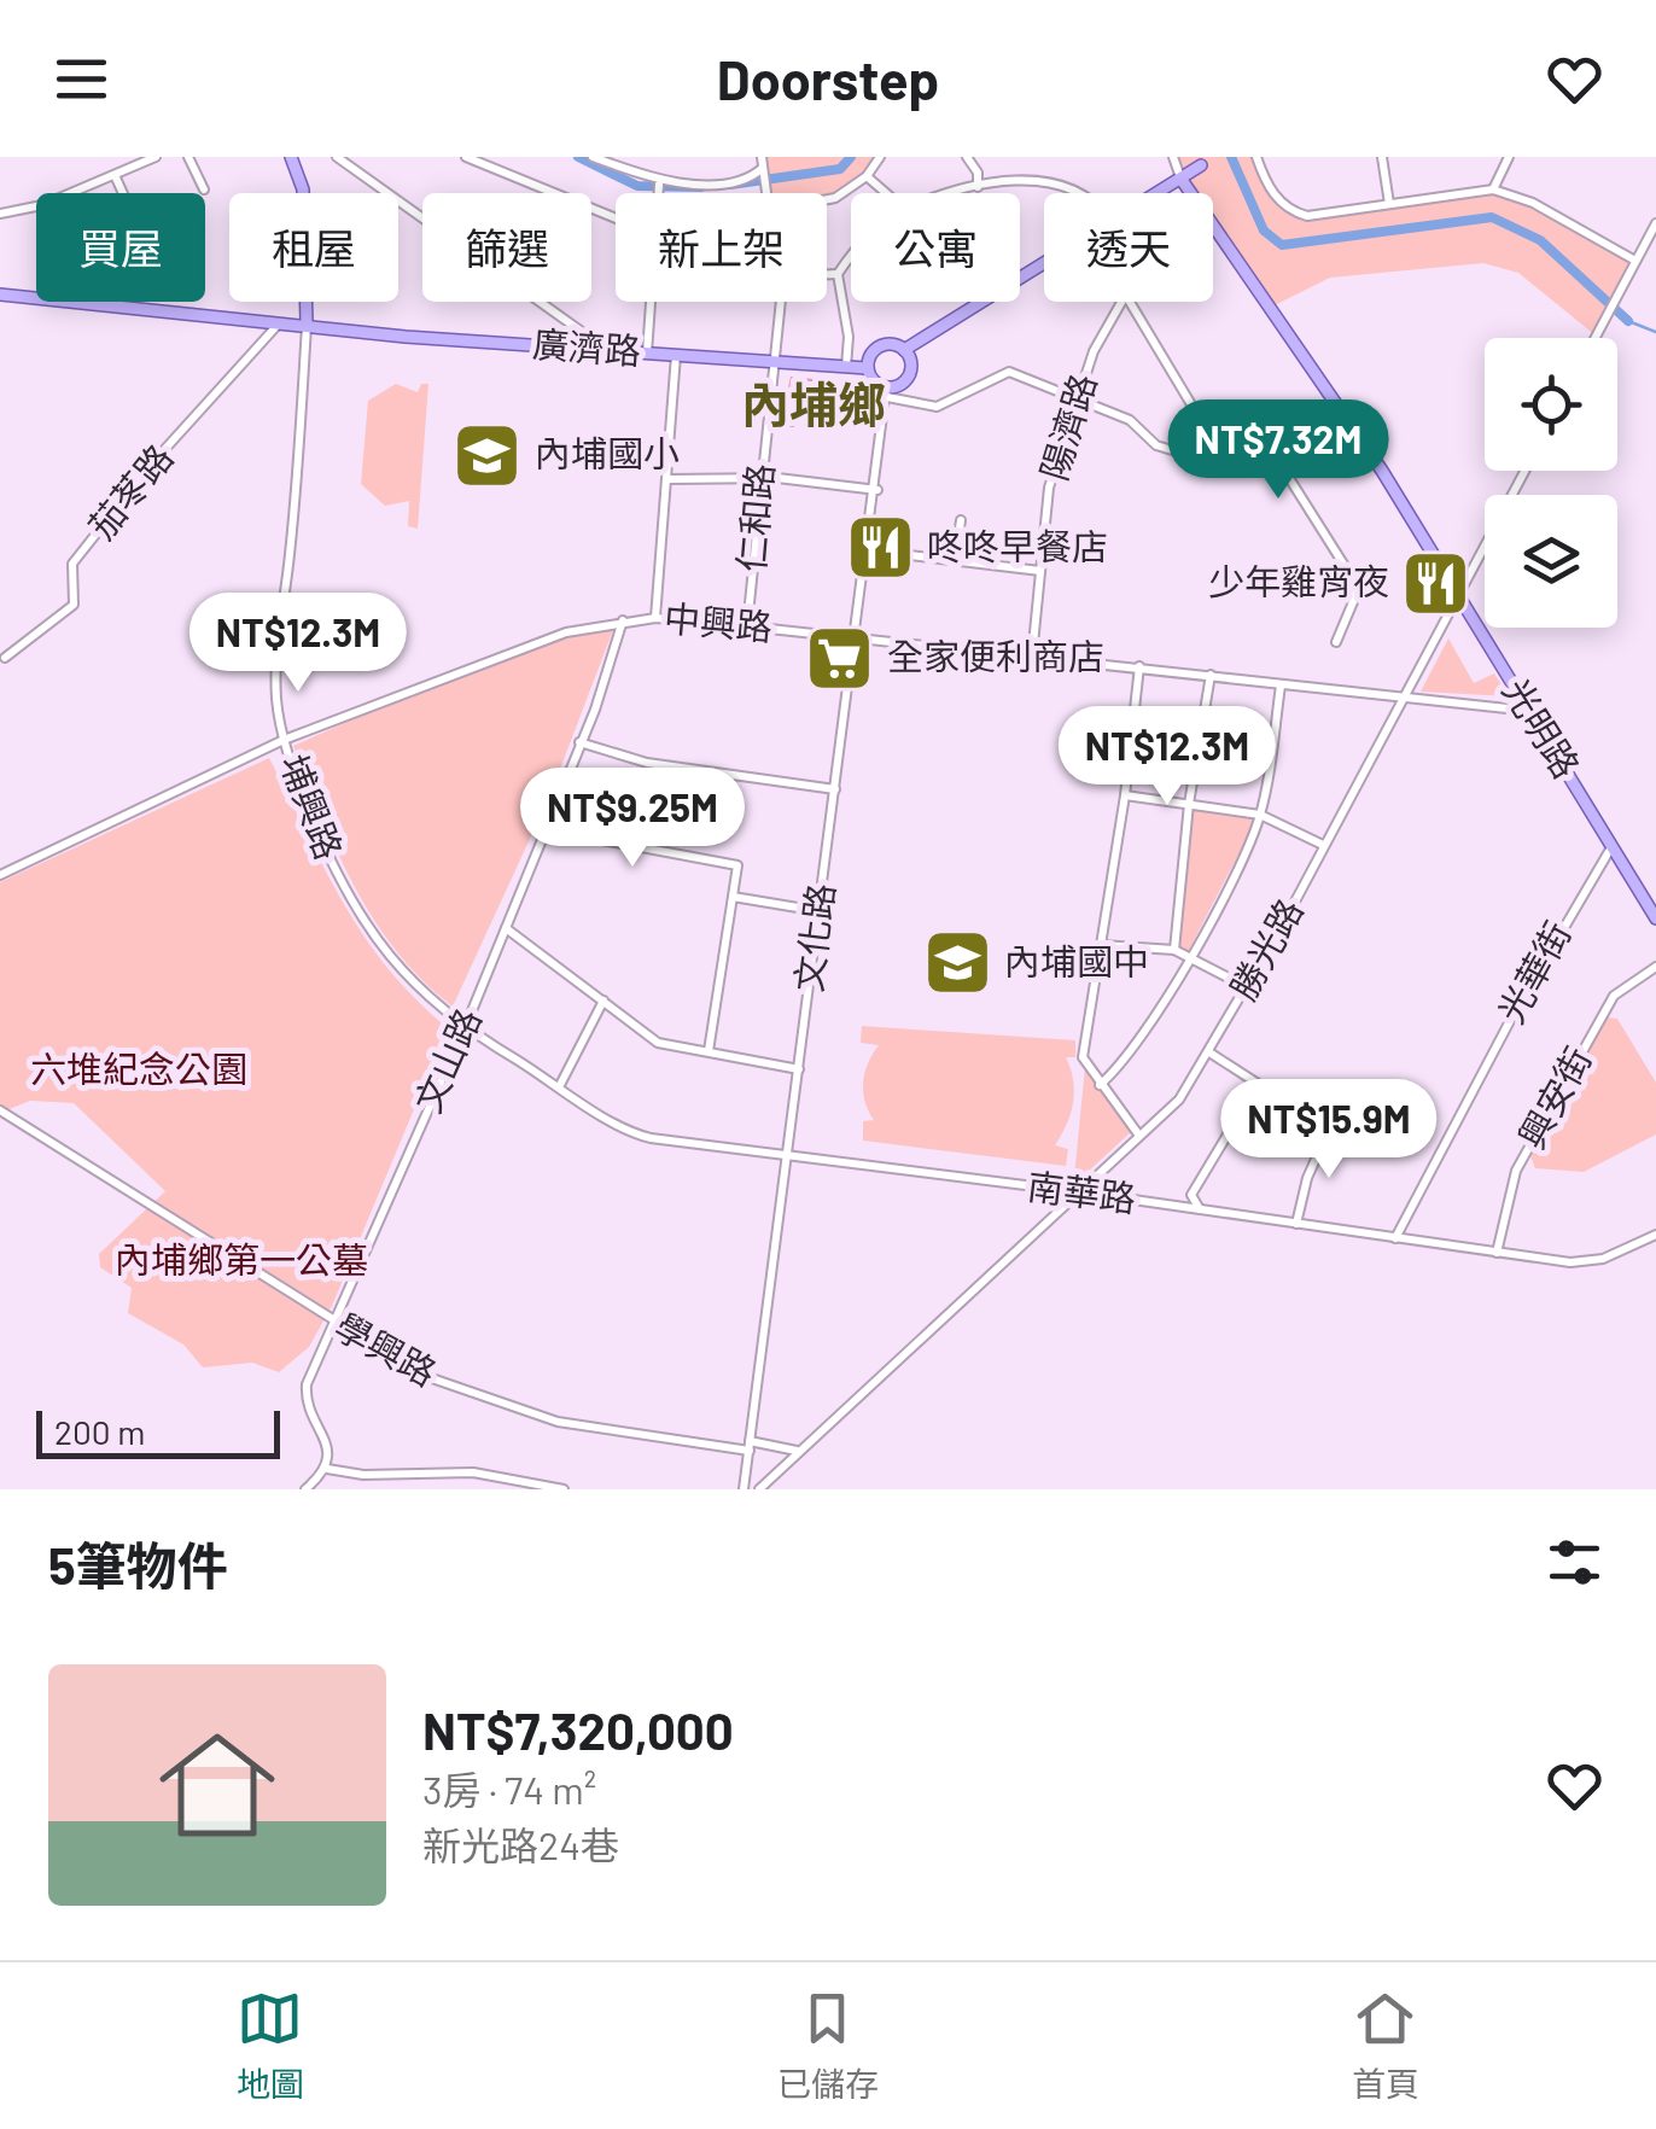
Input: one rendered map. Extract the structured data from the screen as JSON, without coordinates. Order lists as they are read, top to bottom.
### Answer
{
  "streets": {
    "main road": ["廣濟路", "光明路"],
    "street": [
      "陽濟路",
      "茄苳路",
      "仁和路",
      "中興路",
      "埔興路",
      "文化路",
      "勝光路",
      "光華街",
      "文山路",
      "興安街",
      "南華路",
      "學興路"
    ]
  },
  "crossings": [
    ["廣濟路", "茄苳路"],
    ["廣濟路", "仁和路"],
    ["廣濟路", "埔興路"],
    ["廣濟路", "文化路"],
    ["陽濟路", "中興路"],
    ["仁和路", "中興路"],
    ["中興路", "光明路"],
    ["中興路", "埔興路"],
    ["中興路", "文化路"],
    ["中興路", "勝光路"],
    ["中興路", "文山路"],
    ["光明路", "勝光路"],
    ["光明路", "光華街"],
    ["埔興路", "文山路"],
    ["埔興路", "南華路"],
    ["文化路", "南華路"],
    ["文化路", "學興路"],
    ["勝光路", "南華路"],
    ["光華街", "南華路"],
    ["文山路", "學興路"],
    ["興安街", "南華路"]
  ],
  "districts": ["內埔鄉"],
  "parks": ["六堆紀念公園", "內埔鄉第一公墓"],
  "places": {
    "school or university": ["內埔國小", "內埔國中"],
    "restaurant": ["咚咚早餐店", "少年雞宵夜"],
    "supermarket": ["全家便利商店"]
  },
  "scale_bar": "200 m",
  "page": {
    "header": "Doorstep",
    "chip": [
      "買屋",
      "租屋",
      "篩選",
      "新上架",
      "公寓",
      "透天"
    ],
    "price": [
      "NT$7.32M",
      "NT$12.3M",
      "NT$12.3M",
      "NT$9.25M",
      "NT$15.9M"
    ],
    "scale": "200 m",
    "heading": "5筆物件",
    "list": [
      {
        "name": "NT$7,320,000",
        "note": "3房 · 74 m² · 新光路24巷"
      }
    ],
    "tabs": ["地圖", "已儲存", "首頁"]
  }
}
